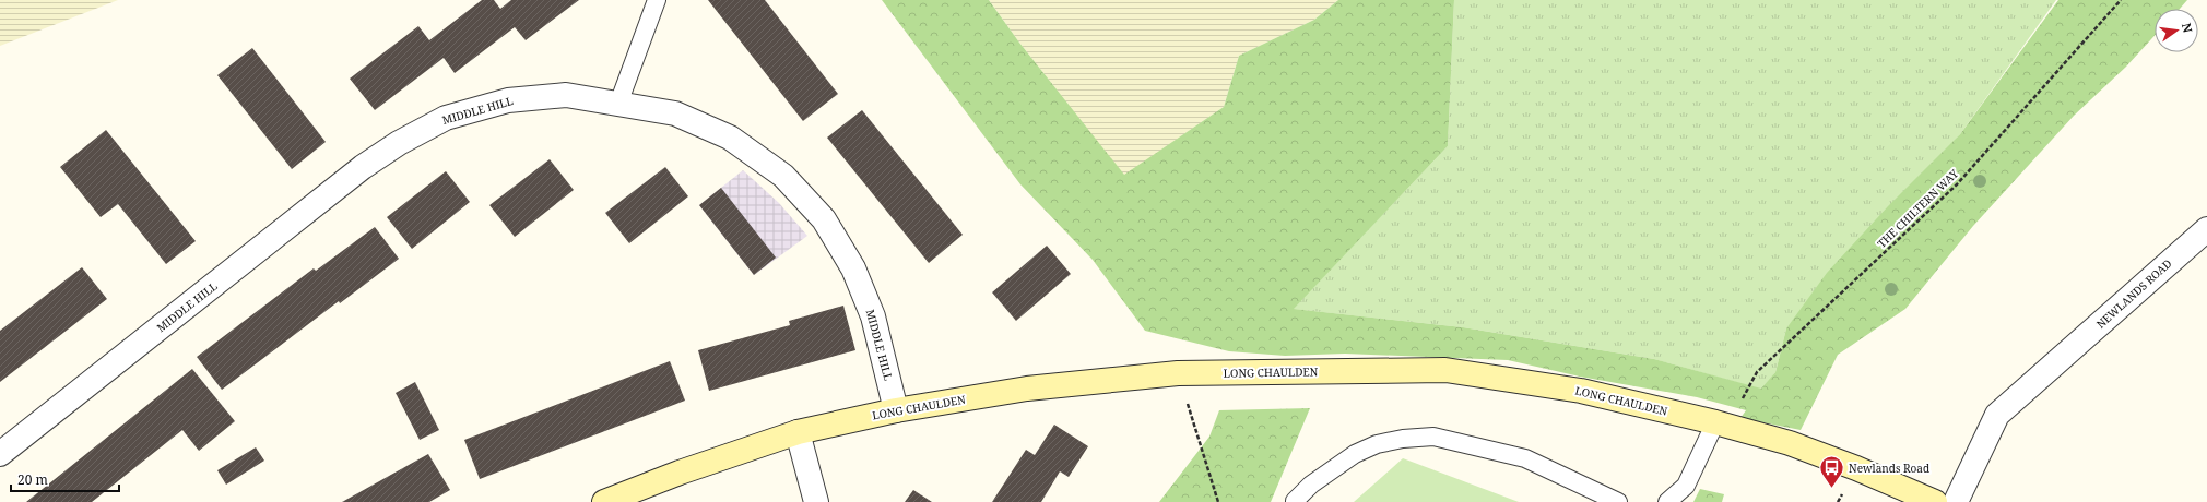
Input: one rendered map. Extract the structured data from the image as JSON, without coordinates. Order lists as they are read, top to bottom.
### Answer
{
  "streets": {
    "street": ["MIDDLE HILL", "NEWLANDS ROAD", "LONG CHAULDEN"],
    "path": ["THE CHILTERN WAY"]
  },
  "crossings": [
    ["MIDDLE HILL", "LONG CHAULDEN"],
    ["THE CHILTERN WAY", "LONG CHAULDEN"]
  ],
  "places": {
    "bus stop": ["Newlands Road"]
  },
  "scale_bar": "20 m",
  "north": "right"
}
